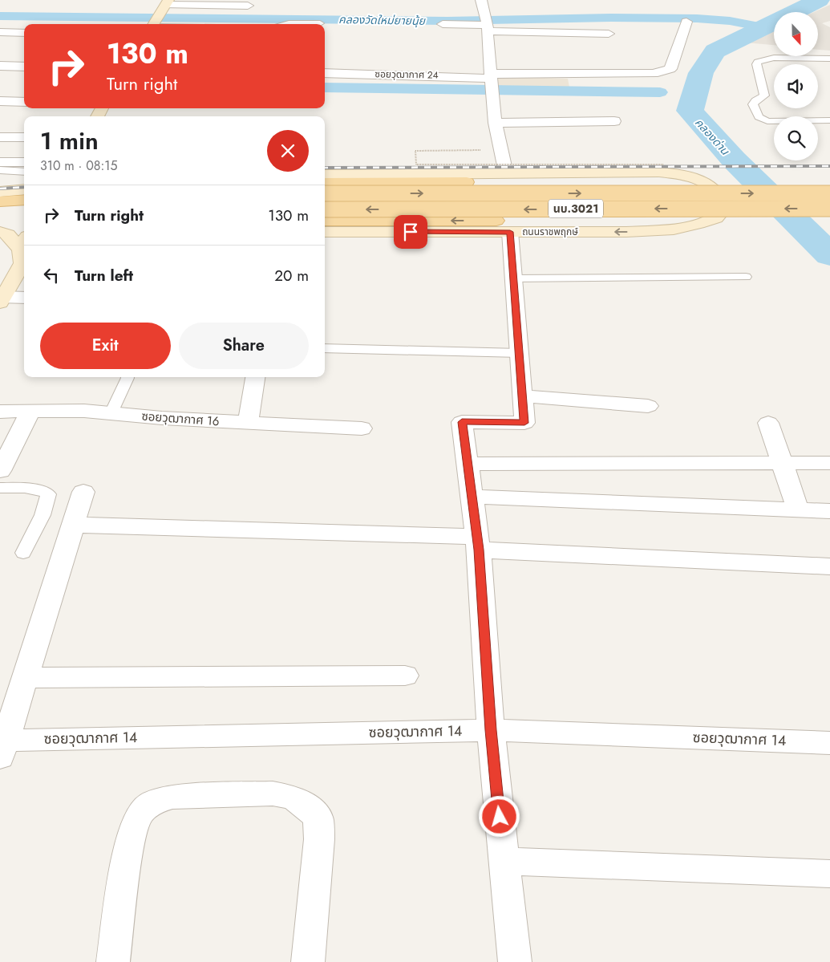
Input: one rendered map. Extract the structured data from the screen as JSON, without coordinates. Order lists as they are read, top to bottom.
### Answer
{
  "streets": {
    "main road": ["นบ.3021", "ถนนราชพฤกษ์"],
    "street": ["ซอยวุฒากาศ 24", "ซอยวุฒากาศ 16", "ซอยวุฒากาศ 14"]
  },
  "water": ["คลองวัดใหม่ยายนุ้ย", "คลองด่าน"],
  "north": "bottom",
  "page": {
    "turn": ["130 m", "Turn right"],
    "heading": ["1 min", "310 m · 08:15"],
    "list": [
      {
        "name": "Turn right",
        "value": "130 m"
      },
      {
        "name": "Turn left",
        "value": "20 m"
      }
    ],
    "buttons": ["Exit", "Share"]
  }
}
